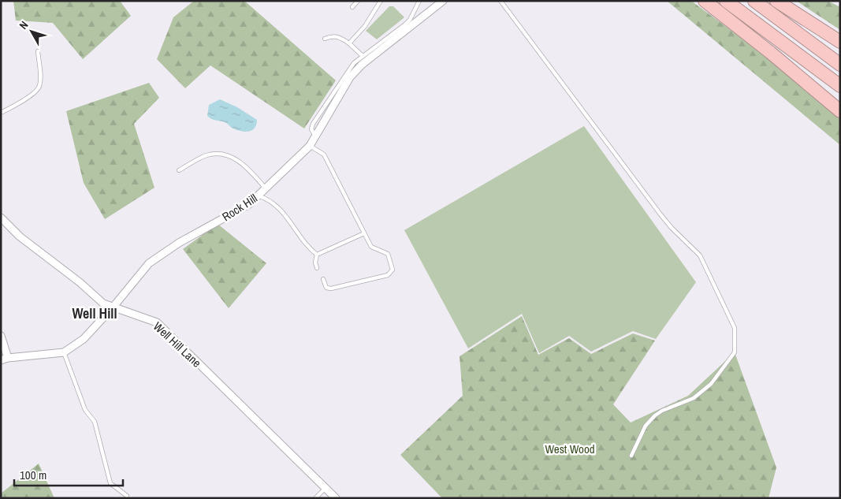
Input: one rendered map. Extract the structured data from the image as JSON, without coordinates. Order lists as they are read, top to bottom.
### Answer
{
  "streets": {
    "street": ["Rock Hill", "Well Hill Lane"]
  },
  "crossings": [
    ["Rock Hill", "Well Hill Lane"]
  ],
  "districts": ["Well Hill"],
  "parks": ["West Wood"],
  "scale_bar": "100 m",
  "north": "top left"
}
